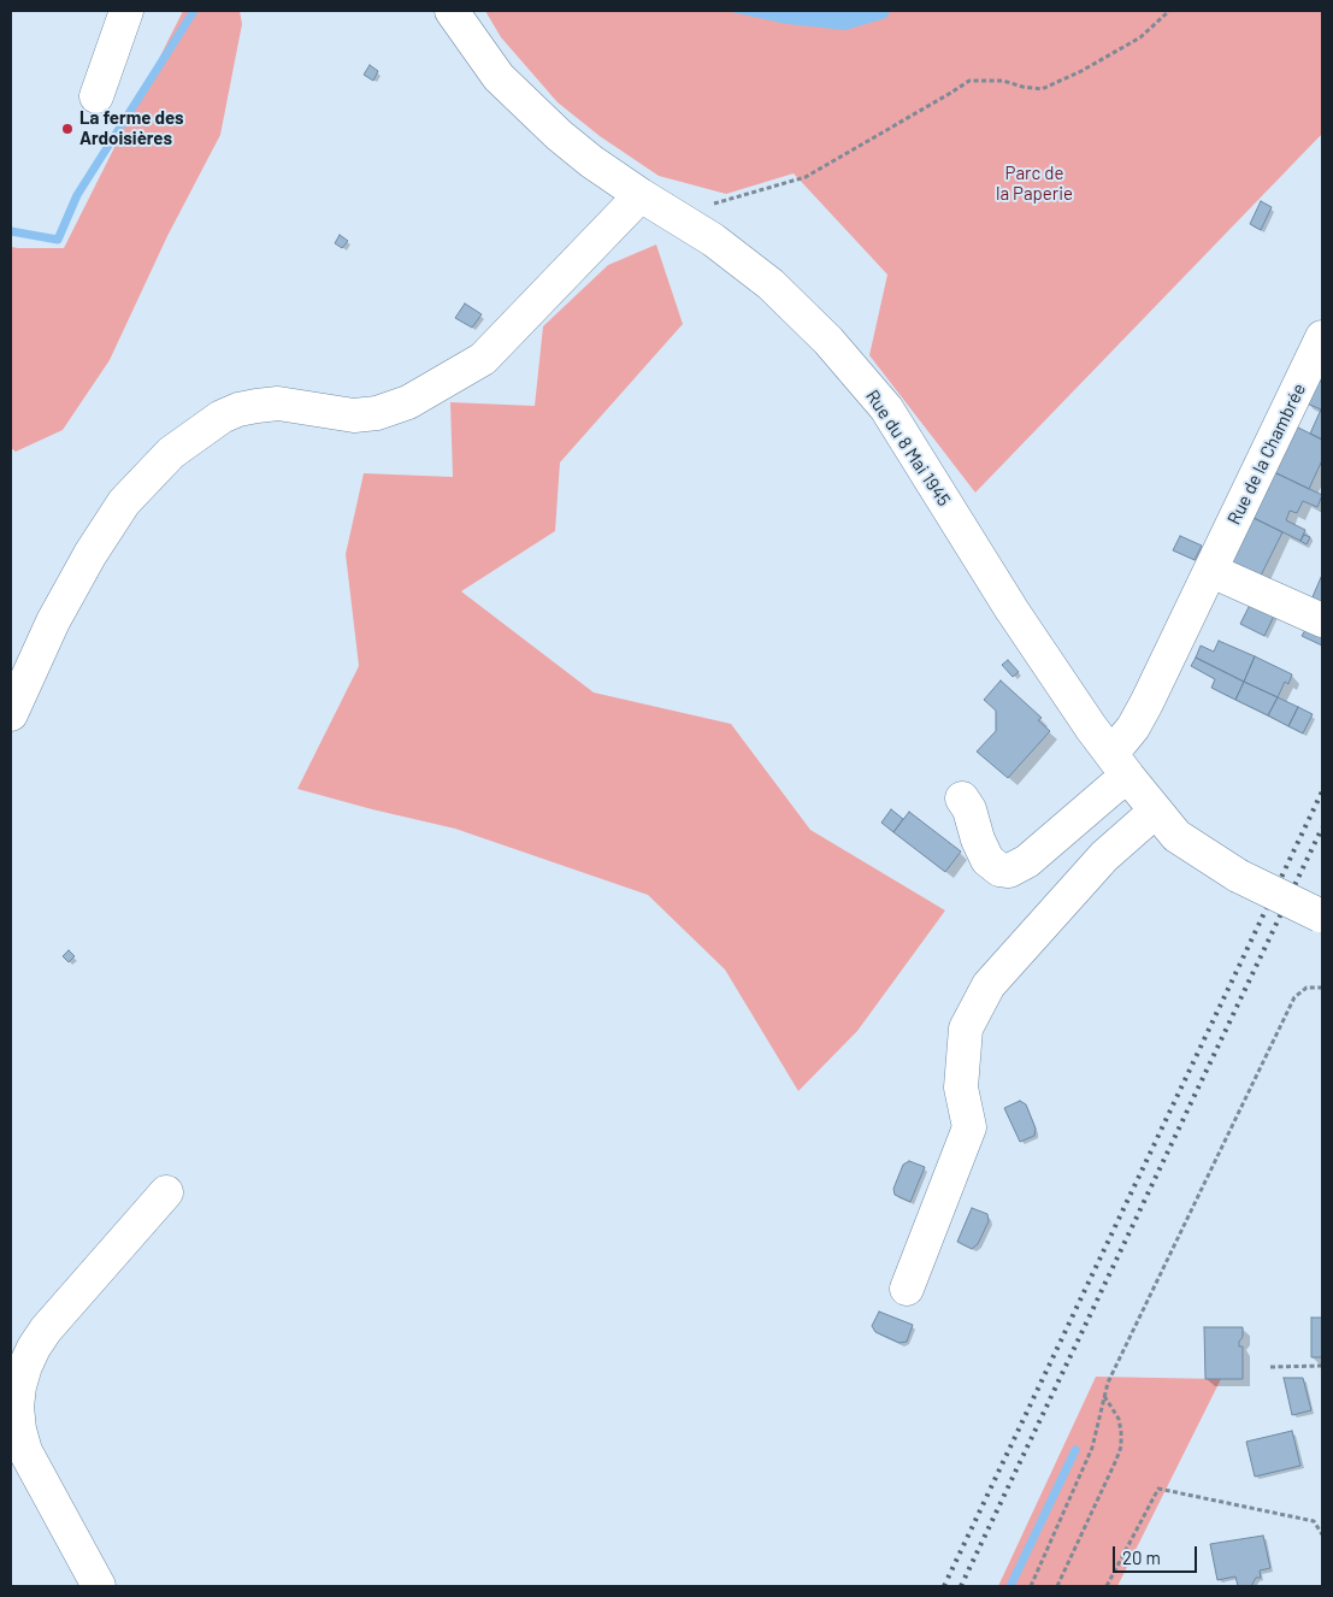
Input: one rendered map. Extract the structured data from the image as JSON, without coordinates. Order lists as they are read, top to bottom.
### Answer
{
  "streets": {
    "street": ["Rue du 8 Mai 1945", "Rue de la Chambrée"]
  },
  "crossings": [
    ["Rue du 8 Mai 1945", "Rue de la Chambrée"]
  ],
  "parks": ["Parc de la Paperie"],
  "places": ["La ferme des Ardoisières"],
  "scale_bar": "20 m"
}
